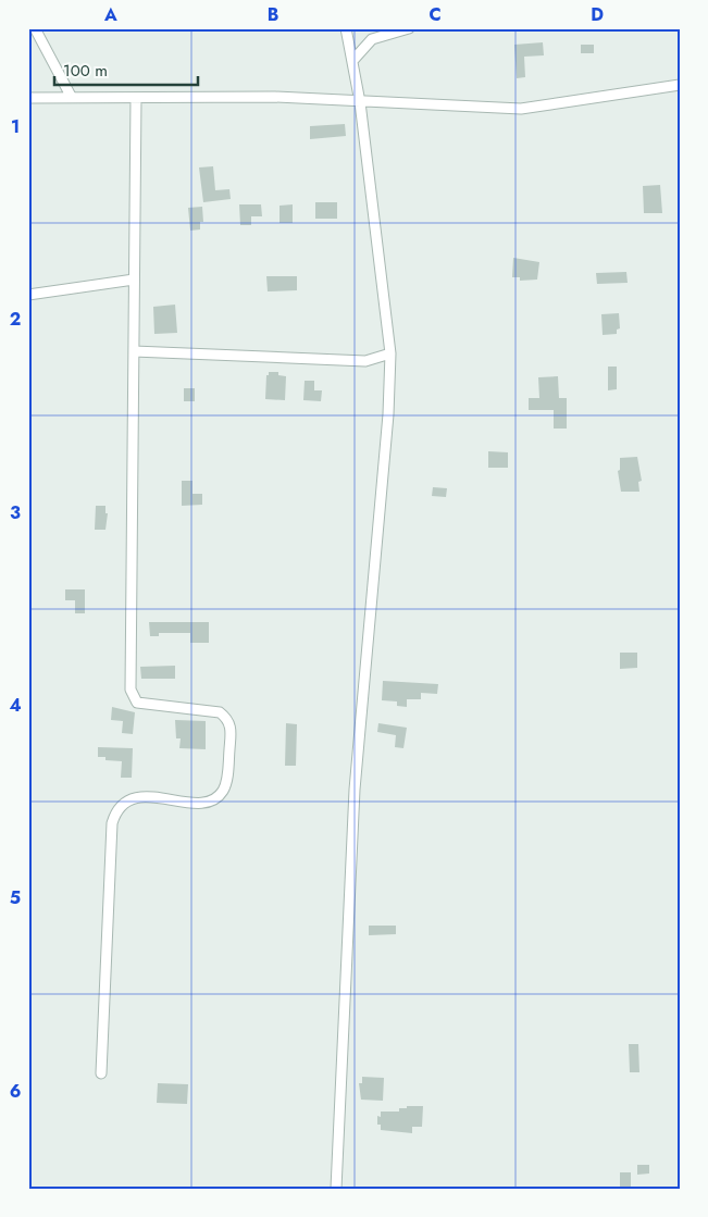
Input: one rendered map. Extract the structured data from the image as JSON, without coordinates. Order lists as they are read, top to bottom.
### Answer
{
  "scale_bar": "100 m",
  "grid": {
    "columns": [
      "A",
      "B",
      "C",
      "D"
    ],
    "rows": [
      "1",
      "2",
      "3",
      "4",
      "5",
      "6"
    ]
  }
}
